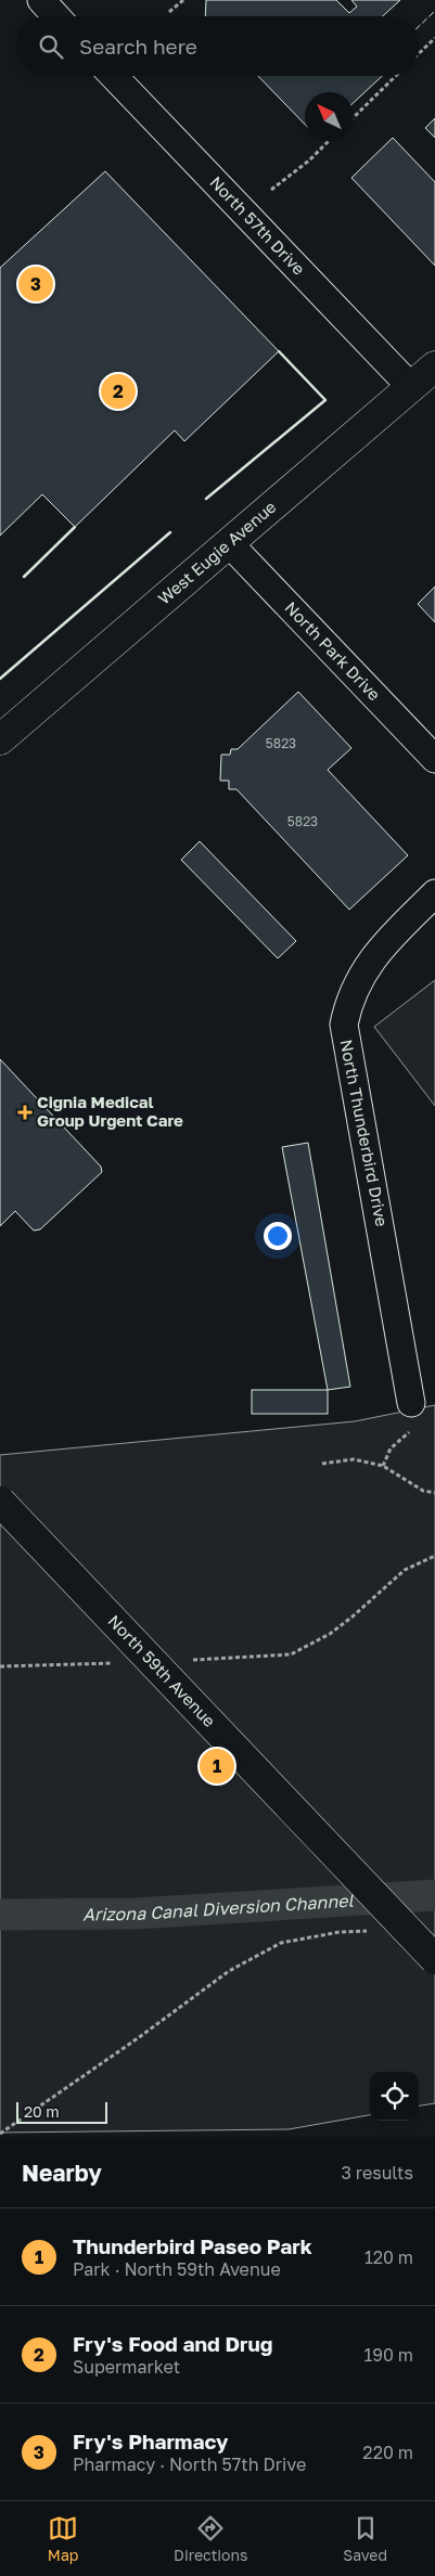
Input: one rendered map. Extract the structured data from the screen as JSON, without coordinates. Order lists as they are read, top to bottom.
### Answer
{
  "streets": {
    "main road": ["West Eugie Avenue", "North 59th Avenue"],
    "street": ["North 57th Drive", "North Park Drive", "North Thunderbird Drive"]
  },
  "crossings": [
    ["North 57th Drive", "West Eugie Avenue"],
    ["West Eugie Avenue", "North Park Drive"]
  ],
  "water": ["Arizona Canal Diversion Channel"],
  "places": {
    "health": ["Cignia Medical Group Urgent Care"]
  },
  "house_numbers": ["5823", "5823"],
  "scale_bar": "20 m",
  "north": "top left",
  "page": {
    "search": "Search here",
    "pins": ["3", "2", "1"],
    "scale": "20 m",
    "heading": ["Nearby", "3 results"],
    "list": [
      {
        "mark": "1",
        "name": "Thunderbird Paseo Park",
        "note": "Park · North 59th Avenue",
        "value": "120 m"
      },
      {
        "mark": "2",
        "name": "Fry's Food and Drug",
        "note": "Supermarket",
        "value": "190 m"
      },
      {
        "mark": "3",
        "name": "Fry's Pharmacy",
        "note": "Pharmacy · North 57th Drive",
        "value": "220 m"
      }
    ],
    "nav": ["Map", "Directions", "Saved"]
  }
}
